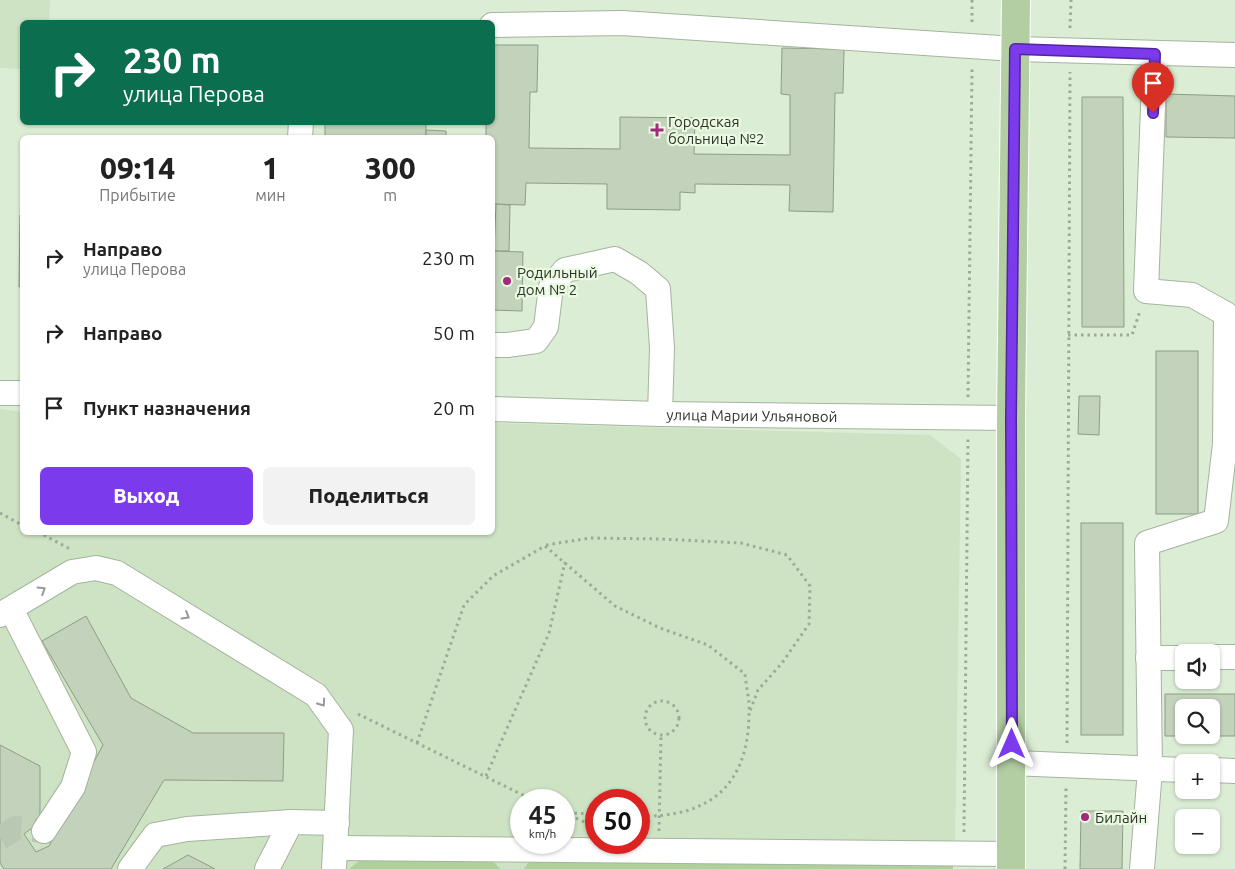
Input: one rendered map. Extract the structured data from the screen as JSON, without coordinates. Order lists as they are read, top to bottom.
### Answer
{
  "streets": {
    "street": ["улица Марии Ульяновой"]
  },
  "places": {
    "health": ["Городская больница №2"],
    "other": ["Родильный дом № 2", "Билайн"]
  },
  "page": {
    "turn": ["230 m", "улица Перова"],
    "eta": [
      "09:14",
      "Прибытие",
      "1",
      "мин",
      "300",
      "m"
    ],
    "list": [
      {
        "name": "Направо",
        "note": "улица Перова",
        "value": "230 m"
      },
      {
        "name": "Направо",
        "value": "50 m"
      },
      {
        "name": "Пункт назначения",
        "value": "20 m"
      }
    ],
    "buttons": ["Выход", "Поделиться"],
    "map_buttons": ["+", "−"],
    "speed": "45 km/h",
    "limit": "50"
  }
}
